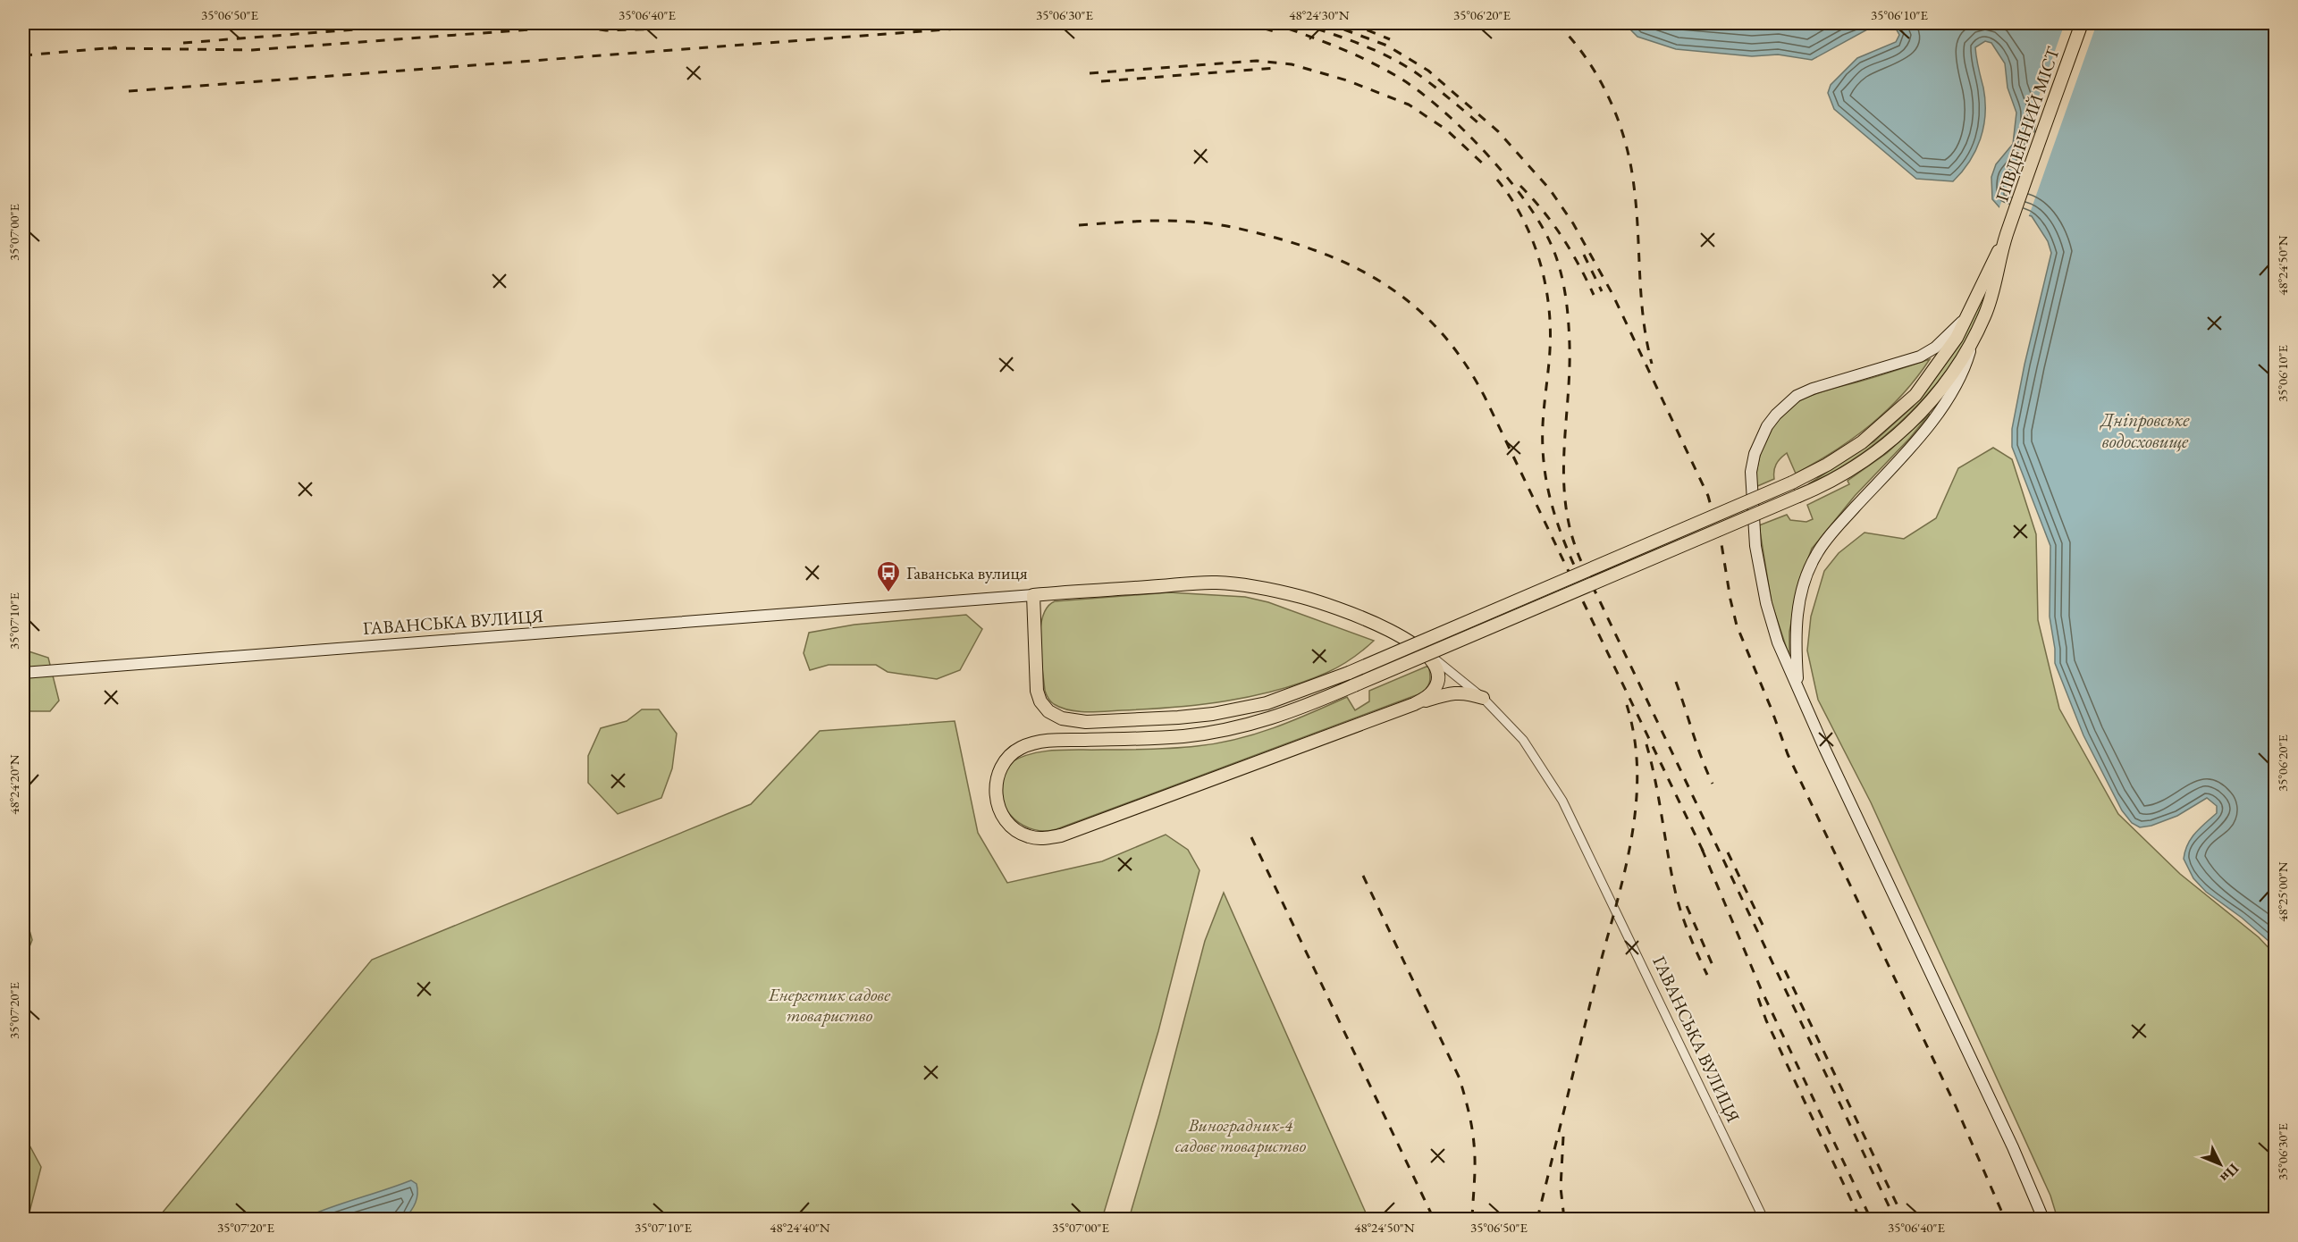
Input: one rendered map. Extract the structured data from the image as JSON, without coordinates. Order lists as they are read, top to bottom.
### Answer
{
  "streets": {
    "main road": ["ПІВДЕННИЙ МІСТ", "ГАВАНСЬКА ВУЛИЦЯ"]
  },
  "water": ["Дніпровське водосховище"],
  "parks": ["Енергетик садове товариство", "Виноградник-4 садове товариство"],
  "places": {
    "bus stop": ["Гаванська вулиця"]
  },
  "north": "bottom right",
  "coordinates": [
    "35°06'50\"E",
    "35°06'40\"E",
    "35°06'30\"E",
    "48°24'30\"N",
    "35°06'20\"E",
    "35°06'10\"E",
    "35°07'00\"E",
    "48°24'50\"N",
    "35°07'10\"E",
    "48°24'20\"N",
    "48°25'00\"N",
    "35°07'20\"E",
    "48°24'40\"N"
  ]
}
